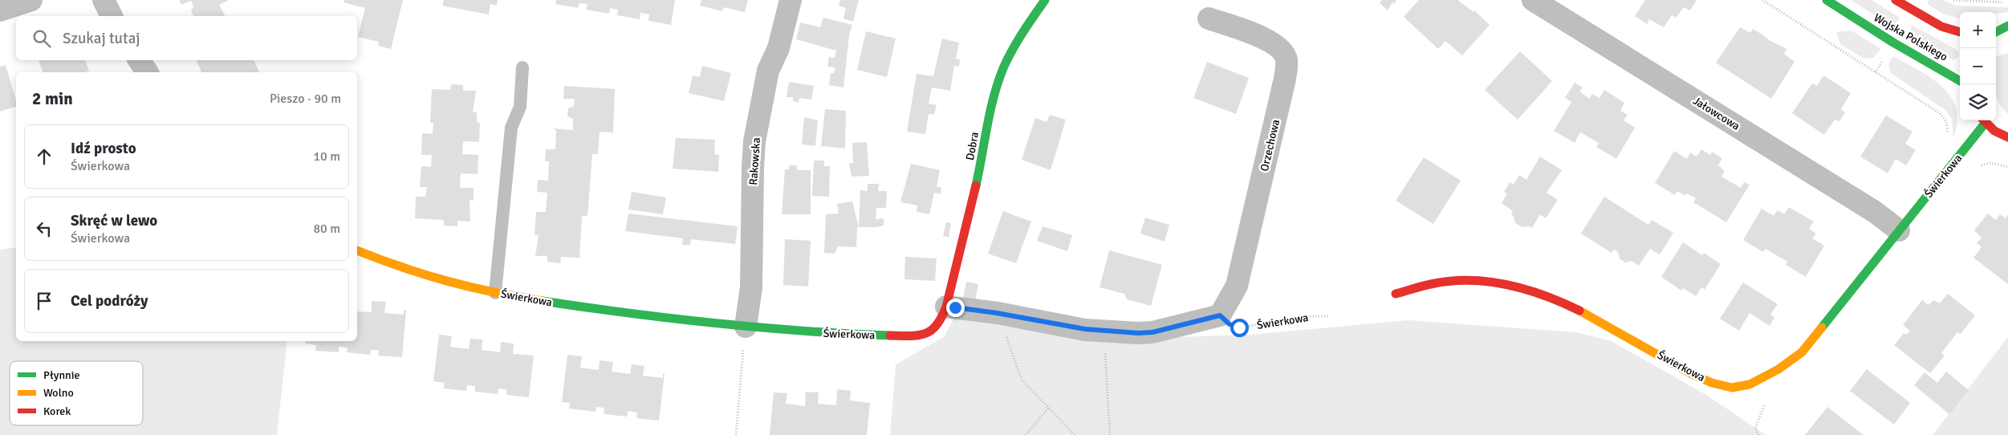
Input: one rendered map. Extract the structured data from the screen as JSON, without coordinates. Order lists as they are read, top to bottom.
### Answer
{
  "streets": {
    "street": [
      "Wojska Polskiego",
      "Jałowcowa",
      "Orzechowa",
      "Dobra",
      "Rakowska",
      "Świerkowa"
    ]
  },
  "crossings": [
    ["Jałowcowa", "Świerkowa"],
    ["Orzechowa", "Świerkowa"],
    ["Dobra", "Świerkowa"],
    ["Rakowska", "Świerkowa"]
  ],
  "legend": ["Płynnie", "Wolno", "Korek"],
  "page": {
    "map_buttons": ["+", "−"],
    "search": "Szukaj tutaj",
    "heading": ["2 min", "Pieszo · 90 m"],
    "list": [
      ["Idź prosto", "Świerkowa", "10 m"],
      ["Skręć w lewo", "Świerkowa", "80 m"],
      "Cel podróży"
    ]
  }
}
